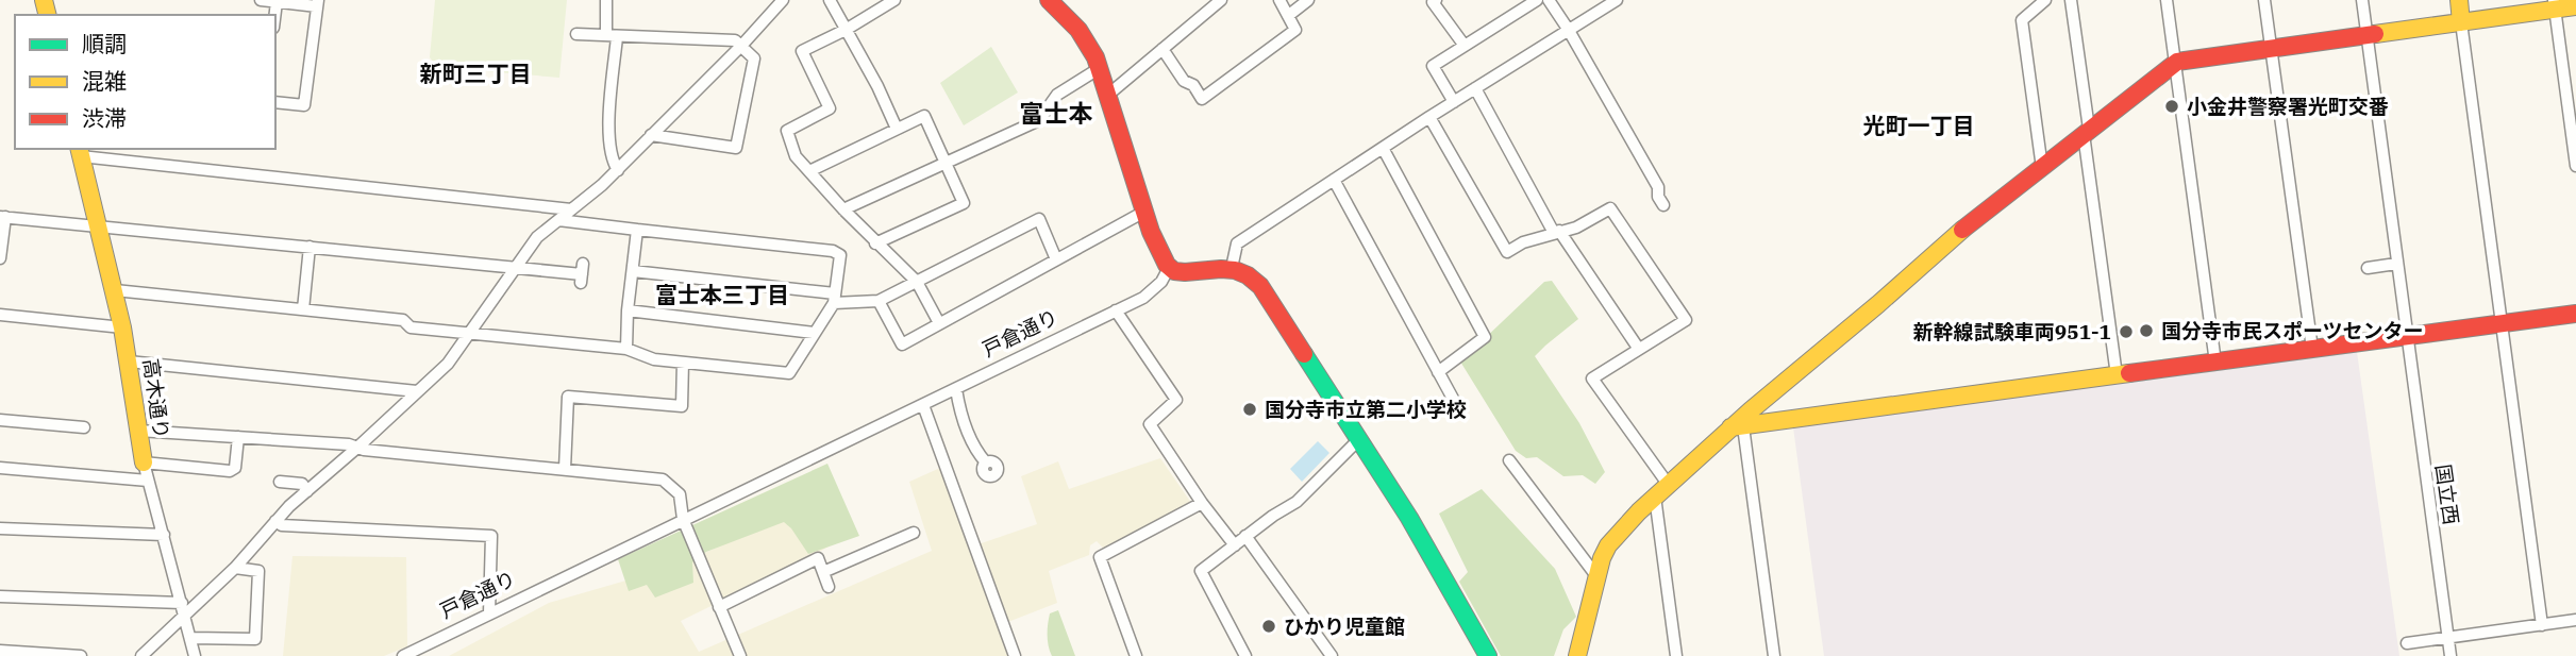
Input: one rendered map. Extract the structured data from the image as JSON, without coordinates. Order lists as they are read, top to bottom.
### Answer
{
  "streets": {
    "street": ["戸倉通り", "高木通り", "国立西"]
  },
  "districts": [
    "新町三丁目",
    "富士本",
    "光町一丁目",
    "富士本三丁目"
  ],
  "places": [
    "小金井警察署光町交番",
    "国分寺市民スポーツセンター",
    "新幹線試験車両951-1",
    "国分寺市立第二小学校",
    "ひかり児童館"
  ],
  "legend": ["順調", "混雑", "渋滞"]
}
